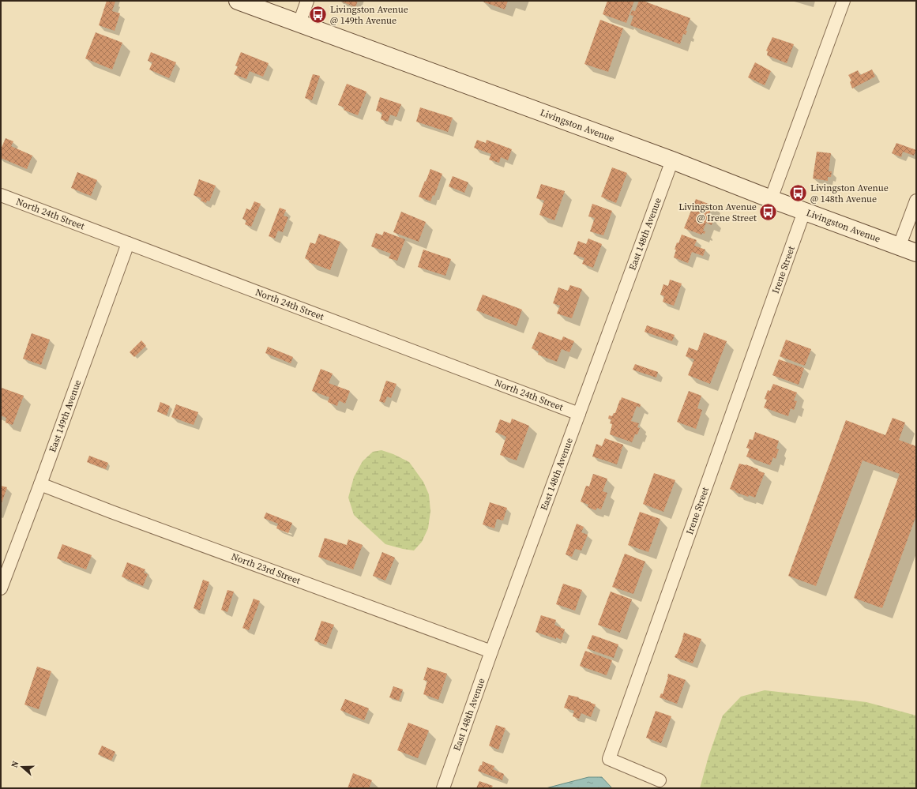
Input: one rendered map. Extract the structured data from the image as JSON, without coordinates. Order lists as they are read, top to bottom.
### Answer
{
  "streets": {
    "street": [
      "Livingston Avenue",
      "North 24th Street",
      "East 148th Avenue",
      "Irene Street",
      "East 149th Avenue",
      "North 23rd Street"
    ]
  },
  "crossings": [
    ["Livingston Avenue", "East 148th Avenue"],
    ["Livingston Avenue", "Irene Street"],
    ["North 24th Street", "East 148th Avenue"],
    ["North 24th Street", "East 149th Avenue"],
    ["East 148th Avenue", "North 23rd Street"],
    ["East 149th Avenue", "North 23rd Street"]
  ],
  "places": {
    "bus stop": ["Livingston Avenue @ 149th Avenue", "Livingston Avenue @ 148th Avenue", "Livingston Avenue @ Irene Street"]
  },
  "north": "left"
}
